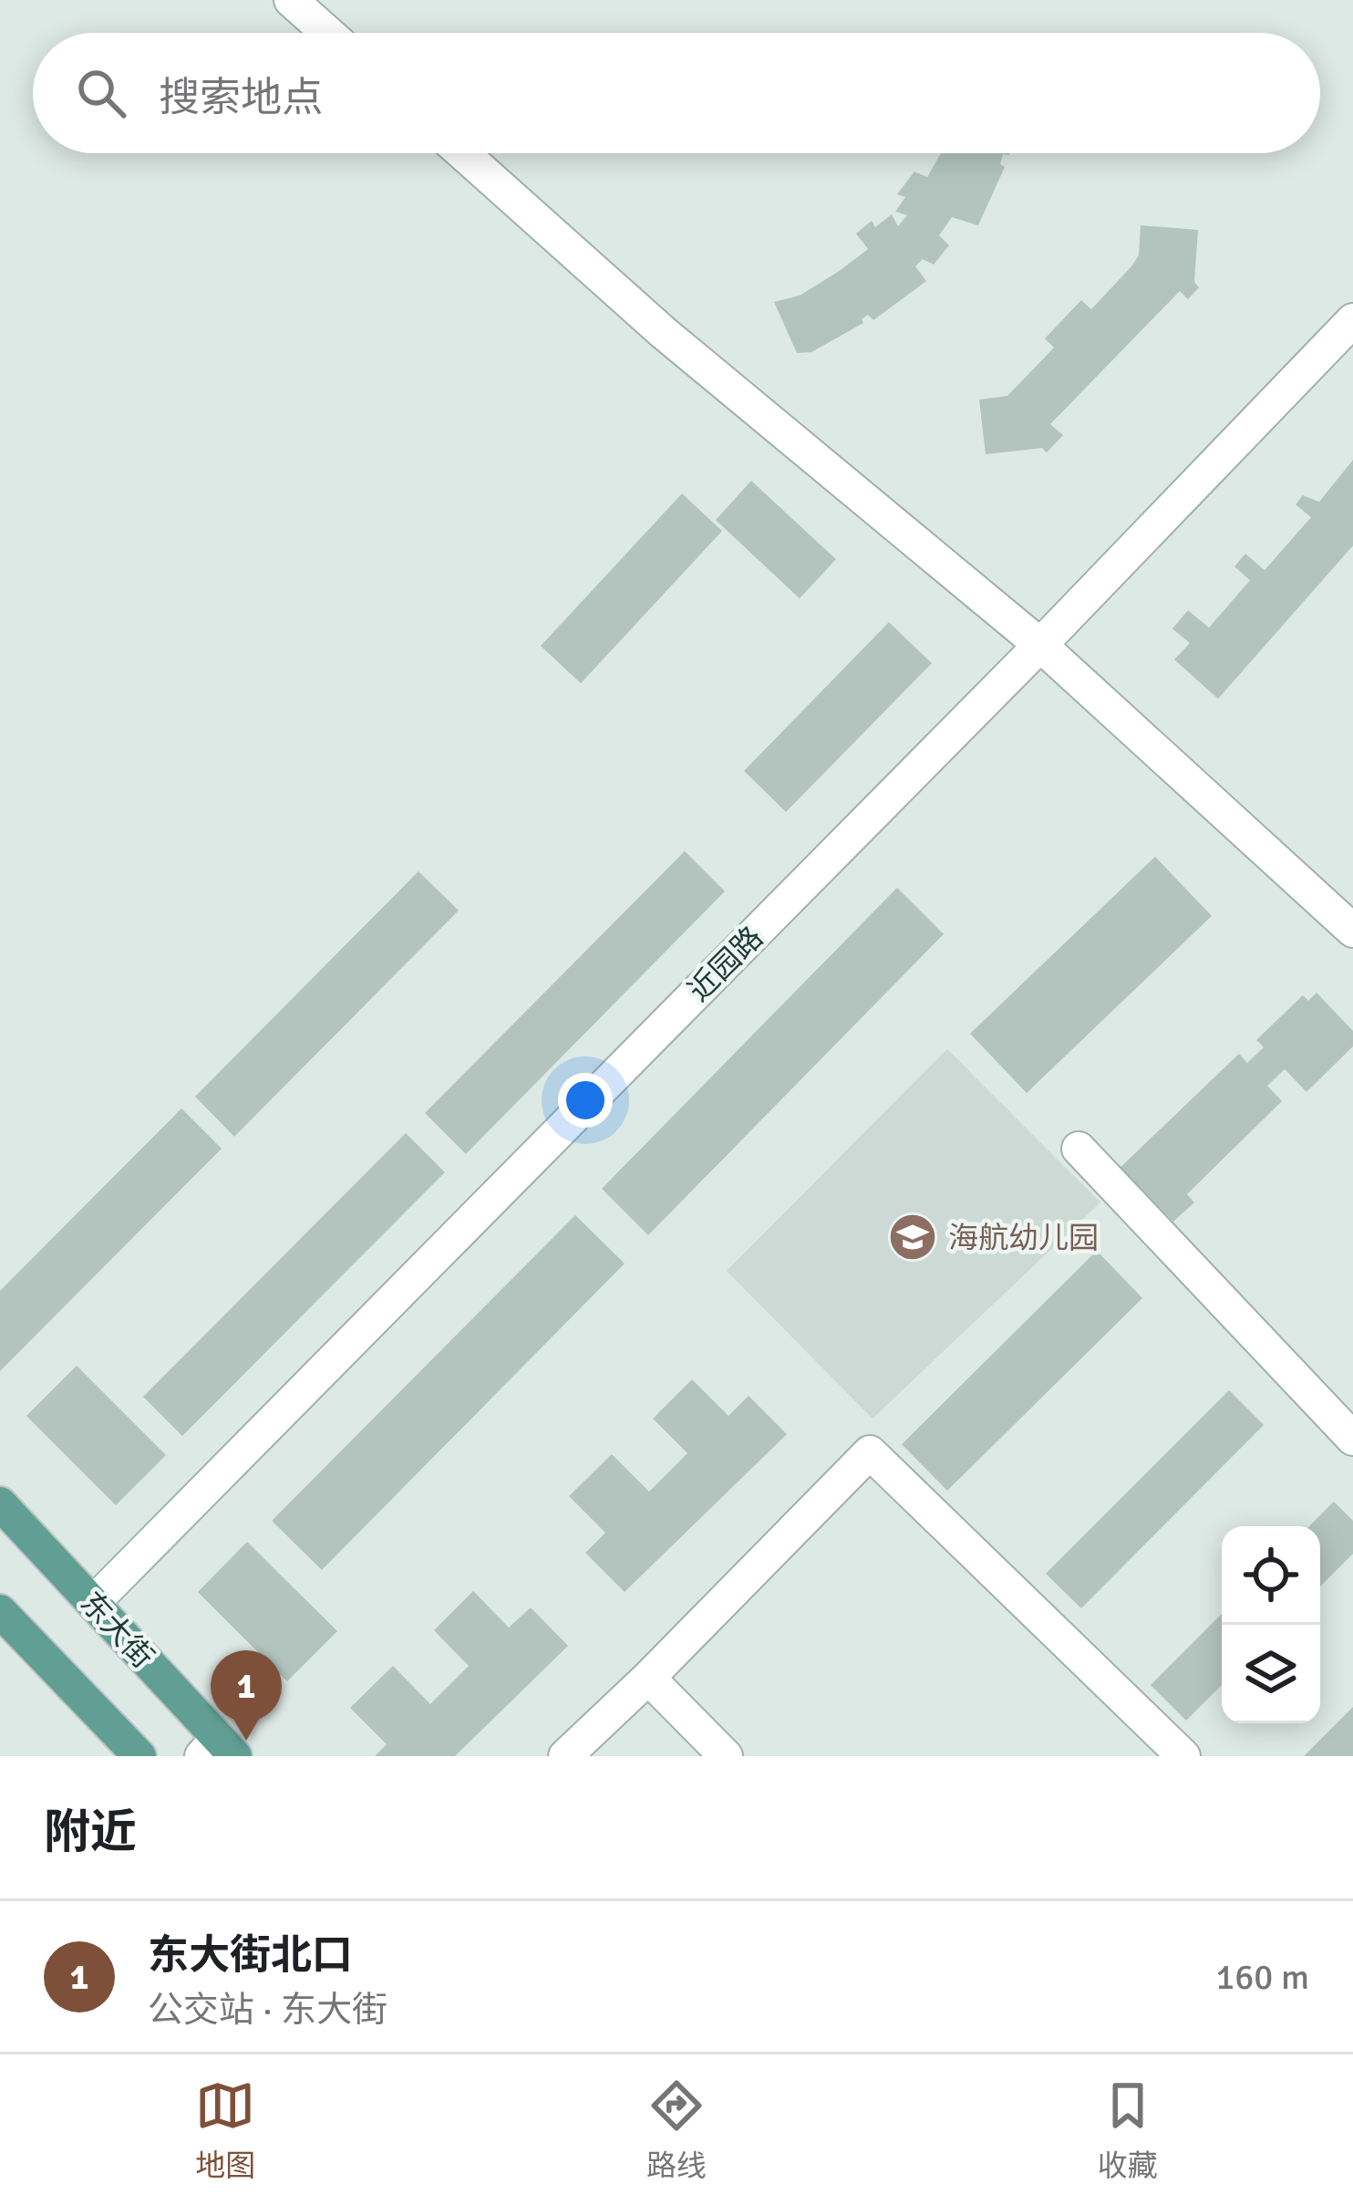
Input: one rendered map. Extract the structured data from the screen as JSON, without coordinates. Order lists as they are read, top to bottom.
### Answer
{
  "streets": {
    "main road": ["东大街"],
    "street": ["近园路"]
  },
  "crossings": [
    ["近园路", "东大街"]
  ],
  "places": {
    "school or university": ["海航幼儿园"]
  },
  "page": {
    "search": "搜索地点",
    "pins": "1",
    "heading": "附近",
    "list": [
      {
        "mark": "1",
        "name": "东大街北口",
        "note": "公交站 · 东大街",
        "value": "160 m"
      }
    ],
    "nav": ["地图", "路线", "收藏"]
  }
}
